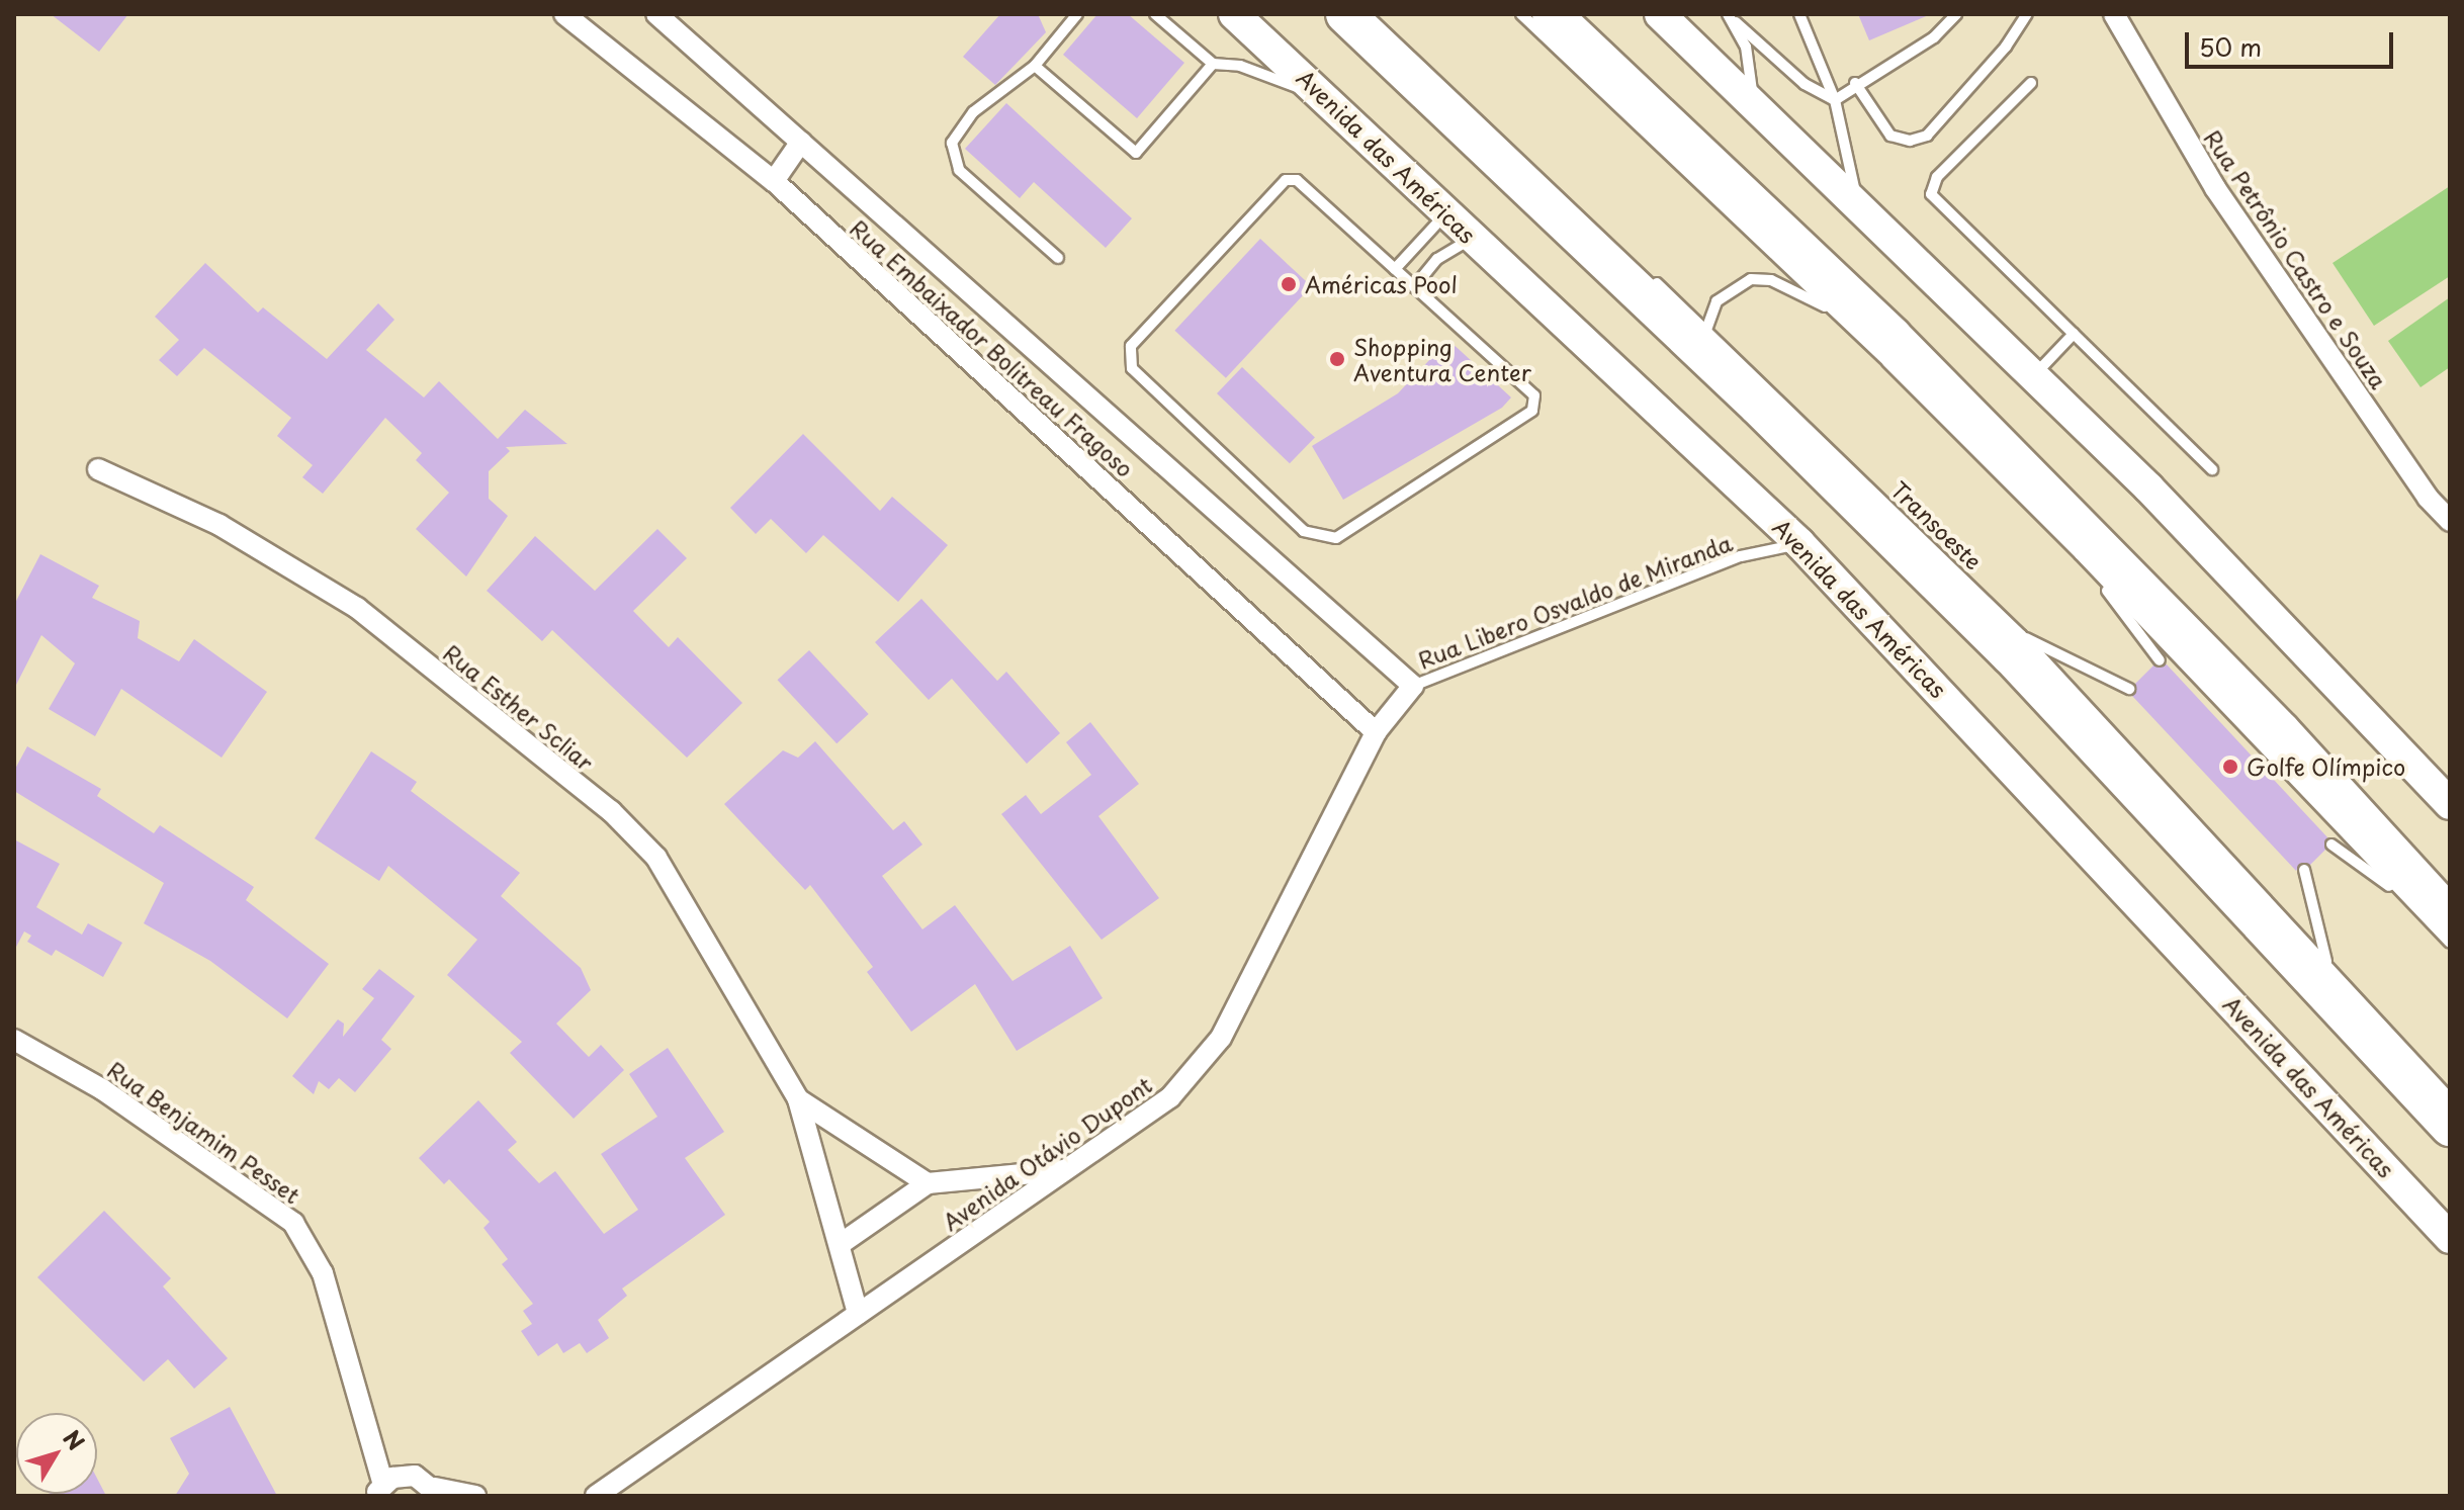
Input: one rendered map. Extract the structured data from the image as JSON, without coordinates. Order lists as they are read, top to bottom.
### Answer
{
  "streets": {
    "main road": ["Avenida das Américas"],
    "street": [
      "Rua Petrônio Castro e Souza",
      "Rua Embaixador Bolitreau Fragoso",
      "Rua Esther Scliar",
      "Rua Benjamim Pesset",
      "Avenida Otávio Dupont"
    ],
    "lane": ["Transoeste", "Rua Libero Osvaldo de Miranda"]
  },
  "crossings": [
    ["Avenida das Américas", "Rua Libero Osvaldo de Miranda"],
    ["Rua Embaixador Bolitreau Fragoso", "Rua Libero Osvaldo de Miranda"],
    ["Rua Embaixador Bolitreau Fragoso", "Avenida Otávio Dupont"],
    ["Rua Libero Osvaldo de Miranda", "Avenida Otávio Dupont"],
    ["Rua Esther Scliar", "Avenida Otávio Dupont"]
  ],
  "places": ["Américas Pool", "Shopping Aventura Center", "Golfe Olímpico"],
  "scale_bar": "50 m",
  "north": "top right"
}
